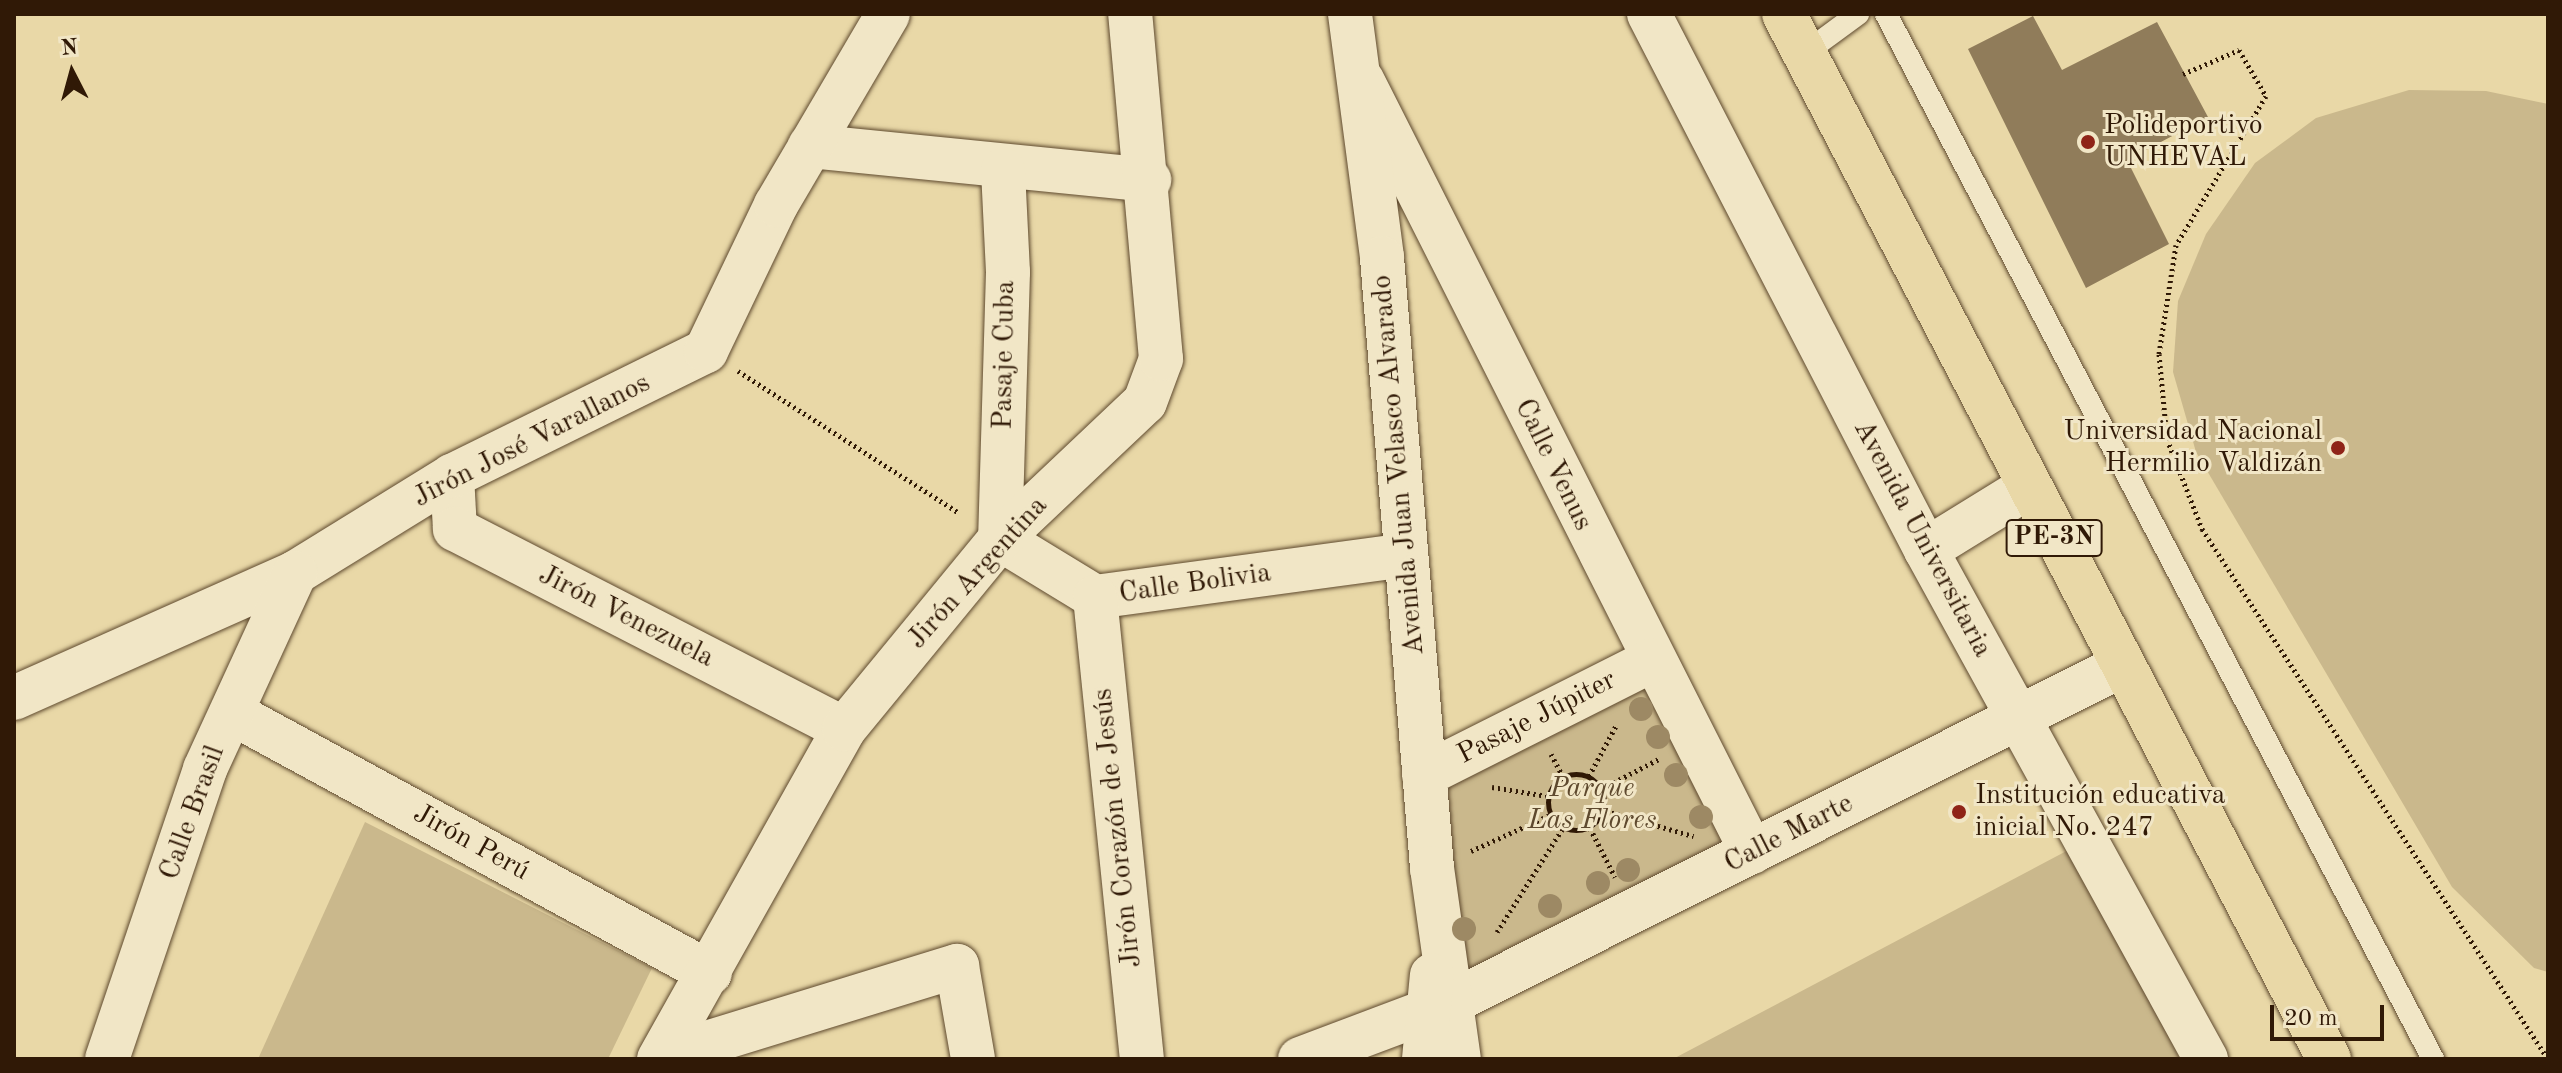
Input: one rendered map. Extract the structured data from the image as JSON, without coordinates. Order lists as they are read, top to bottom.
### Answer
{
  "streets": {
    "highway": ["PE-3N"],
    "street": [
      "Pasaje Cuba",
      "Jirón José Varallanos",
      "Avenida Juan Velasco Alvarado",
      "Calle Venus",
      "Avenida Universitaria",
      "Jirón Argentina",
      "Calle Bolivia",
      "Jirón Venezuela",
      "Pasaje Júpiter",
      "Calle Brasil",
      "Jirón Corazón de Jesús",
      "Calle Marte",
      "Jirón Perú"
    ]
  },
  "crossings": [
    ["Pasaje Cuba", "Jirón Argentina"],
    ["Pasaje Cuba", "Calle Bolivia"],
    ["Jirón José Varallanos", "Jirón Venezuela"],
    ["Jirón José Varallanos", "Calle Brasil"],
    ["Avenida Juan Velasco Alvarado", "Calle Venus"],
    ["Avenida Juan Velasco Alvarado", "Calle Bolivia"],
    ["Avenida Juan Velasco Alvarado", "Pasaje Júpiter"],
    ["Avenida Juan Velasco Alvarado", "Calle Marte"],
    ["Calle Venus", "Pasaje Júpiter"],
    ["Calle Venus", "Calle Marte"],
    ["PE-3N", "Calle Marte"],
    ["Avenida Universitaria", "Calle Marte"],
    ["Jirón Argentina", "Calle Bolivia"],
    ["Jirón Argentina", "Jirón Venezuela"],
    ["Jirón Argentina", "Jirón Perú"],
    ["Calle Bolivia", "Jirón Corazón de Jesús"],
    ["Calle Brasil", "Jirón Perú"]
  ],
  "parks": ["Parque Las Flores"],
  "places": ["Polideportivo UNHEVAL", "Universidad Nacional Hermilio Valdizán", "Institución educativa inicial No. 247"],
  "scale_bar": "20 m",
  "north": "top"
}
